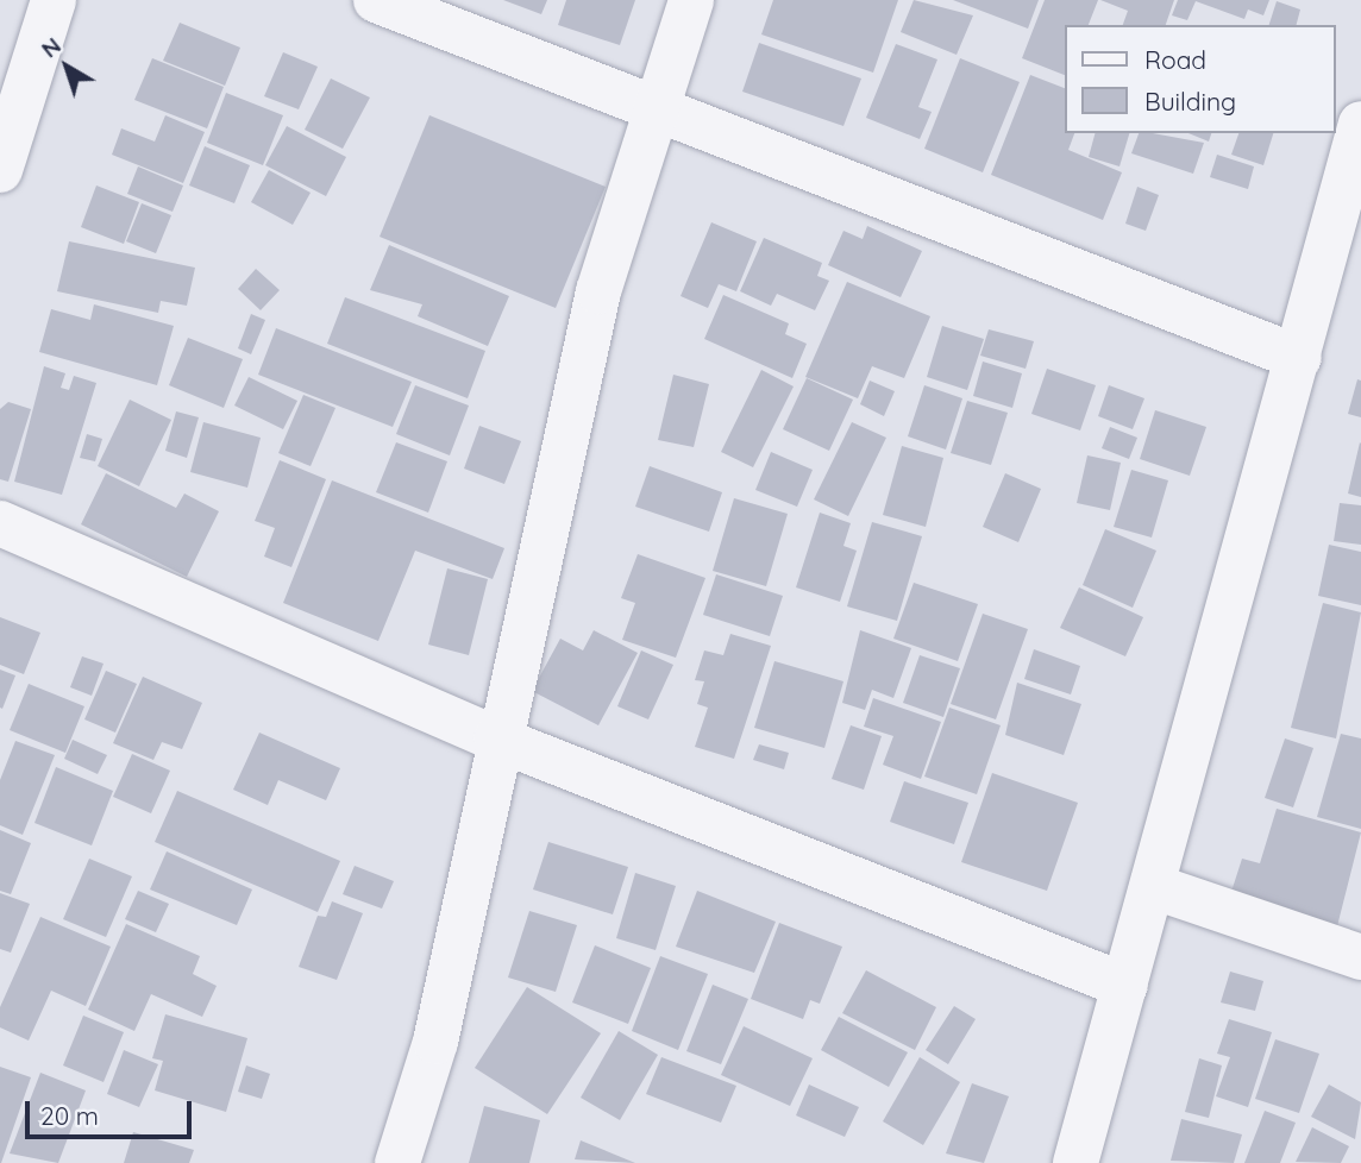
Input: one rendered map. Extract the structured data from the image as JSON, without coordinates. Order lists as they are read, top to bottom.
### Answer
{
  "legend": ["Road", "Building"],
  "scale_bar": "20 m",
  "north": "top left"
}
